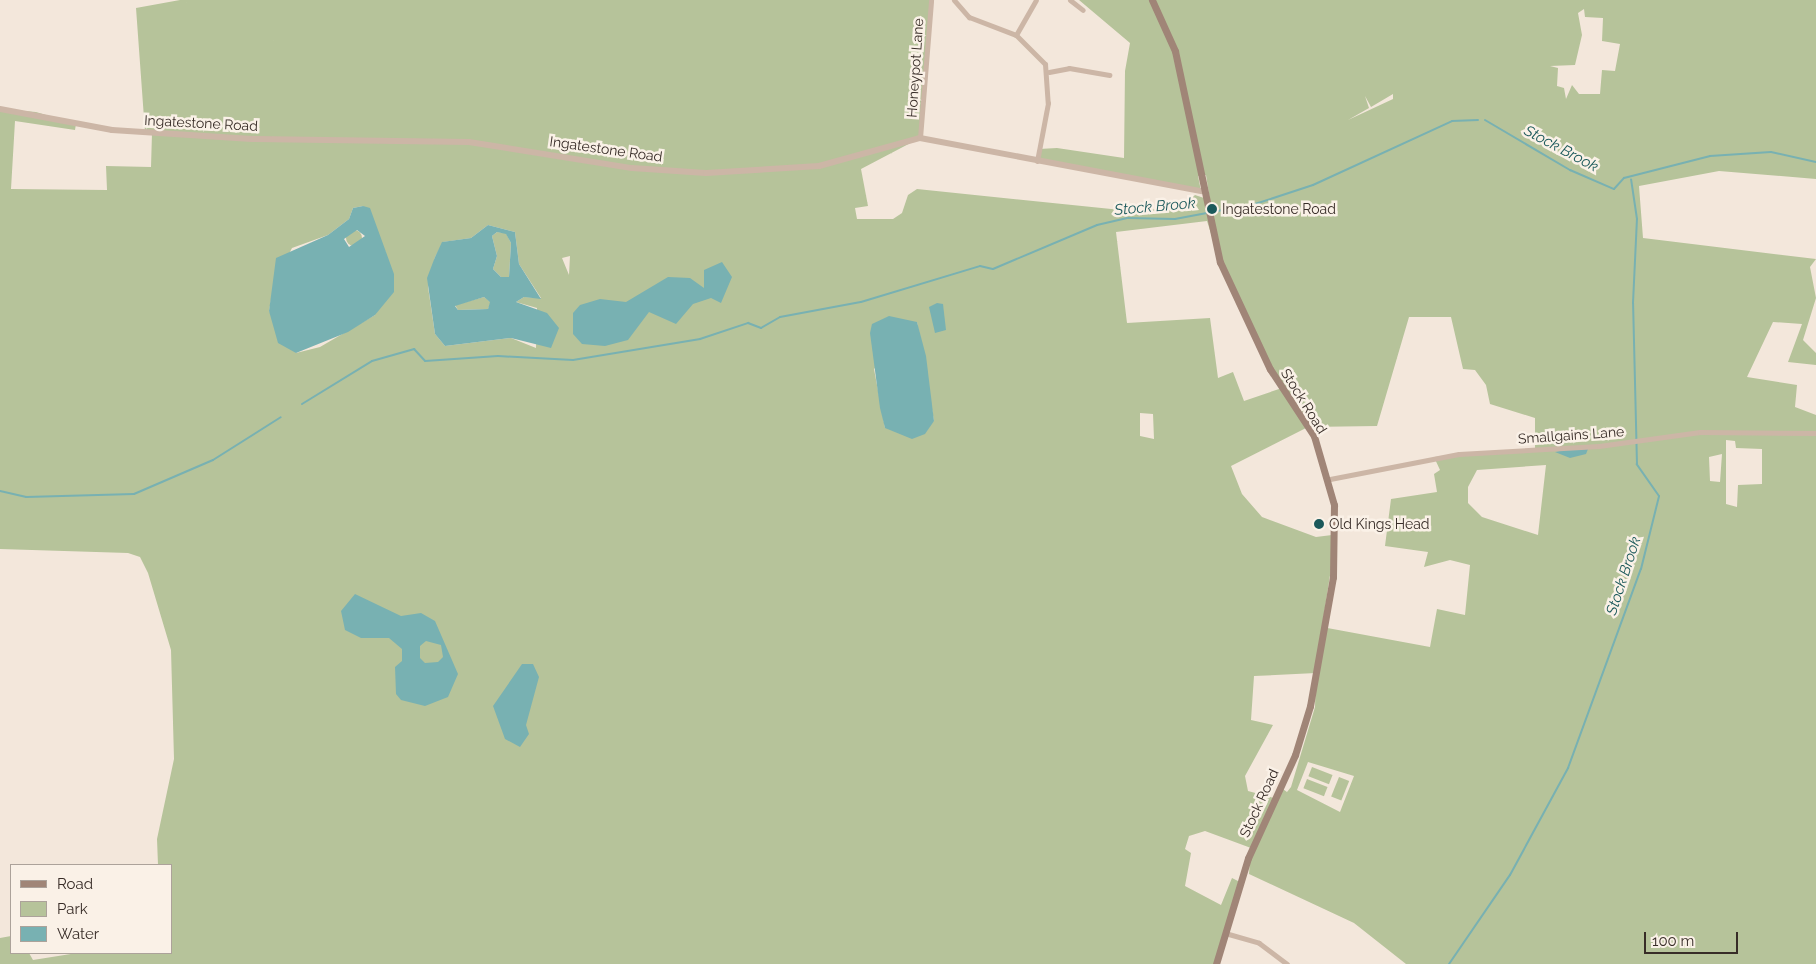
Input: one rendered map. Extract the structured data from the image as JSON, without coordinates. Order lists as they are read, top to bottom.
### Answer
{
  "streets": {
    "main road": ["Stock Road"],
    "street": ["Honeypot Lane", "Ingatestone Road", "Smallgains Lane"]
  },
  "crossings": [
    ["Honeypot Lane", "Ingatestone Road"],
    ["Ingatestone Road", "Stock Road"],
    ["Stock Road", "Smallgains Lane"]
  ],
  "water": ["Stock Brook"],
  "places": ["Ingatestone Road", "Old Kings Head"],
  "legend": ["Road", "Park", "Water"],
  "scale_bar": "100 m"
}
